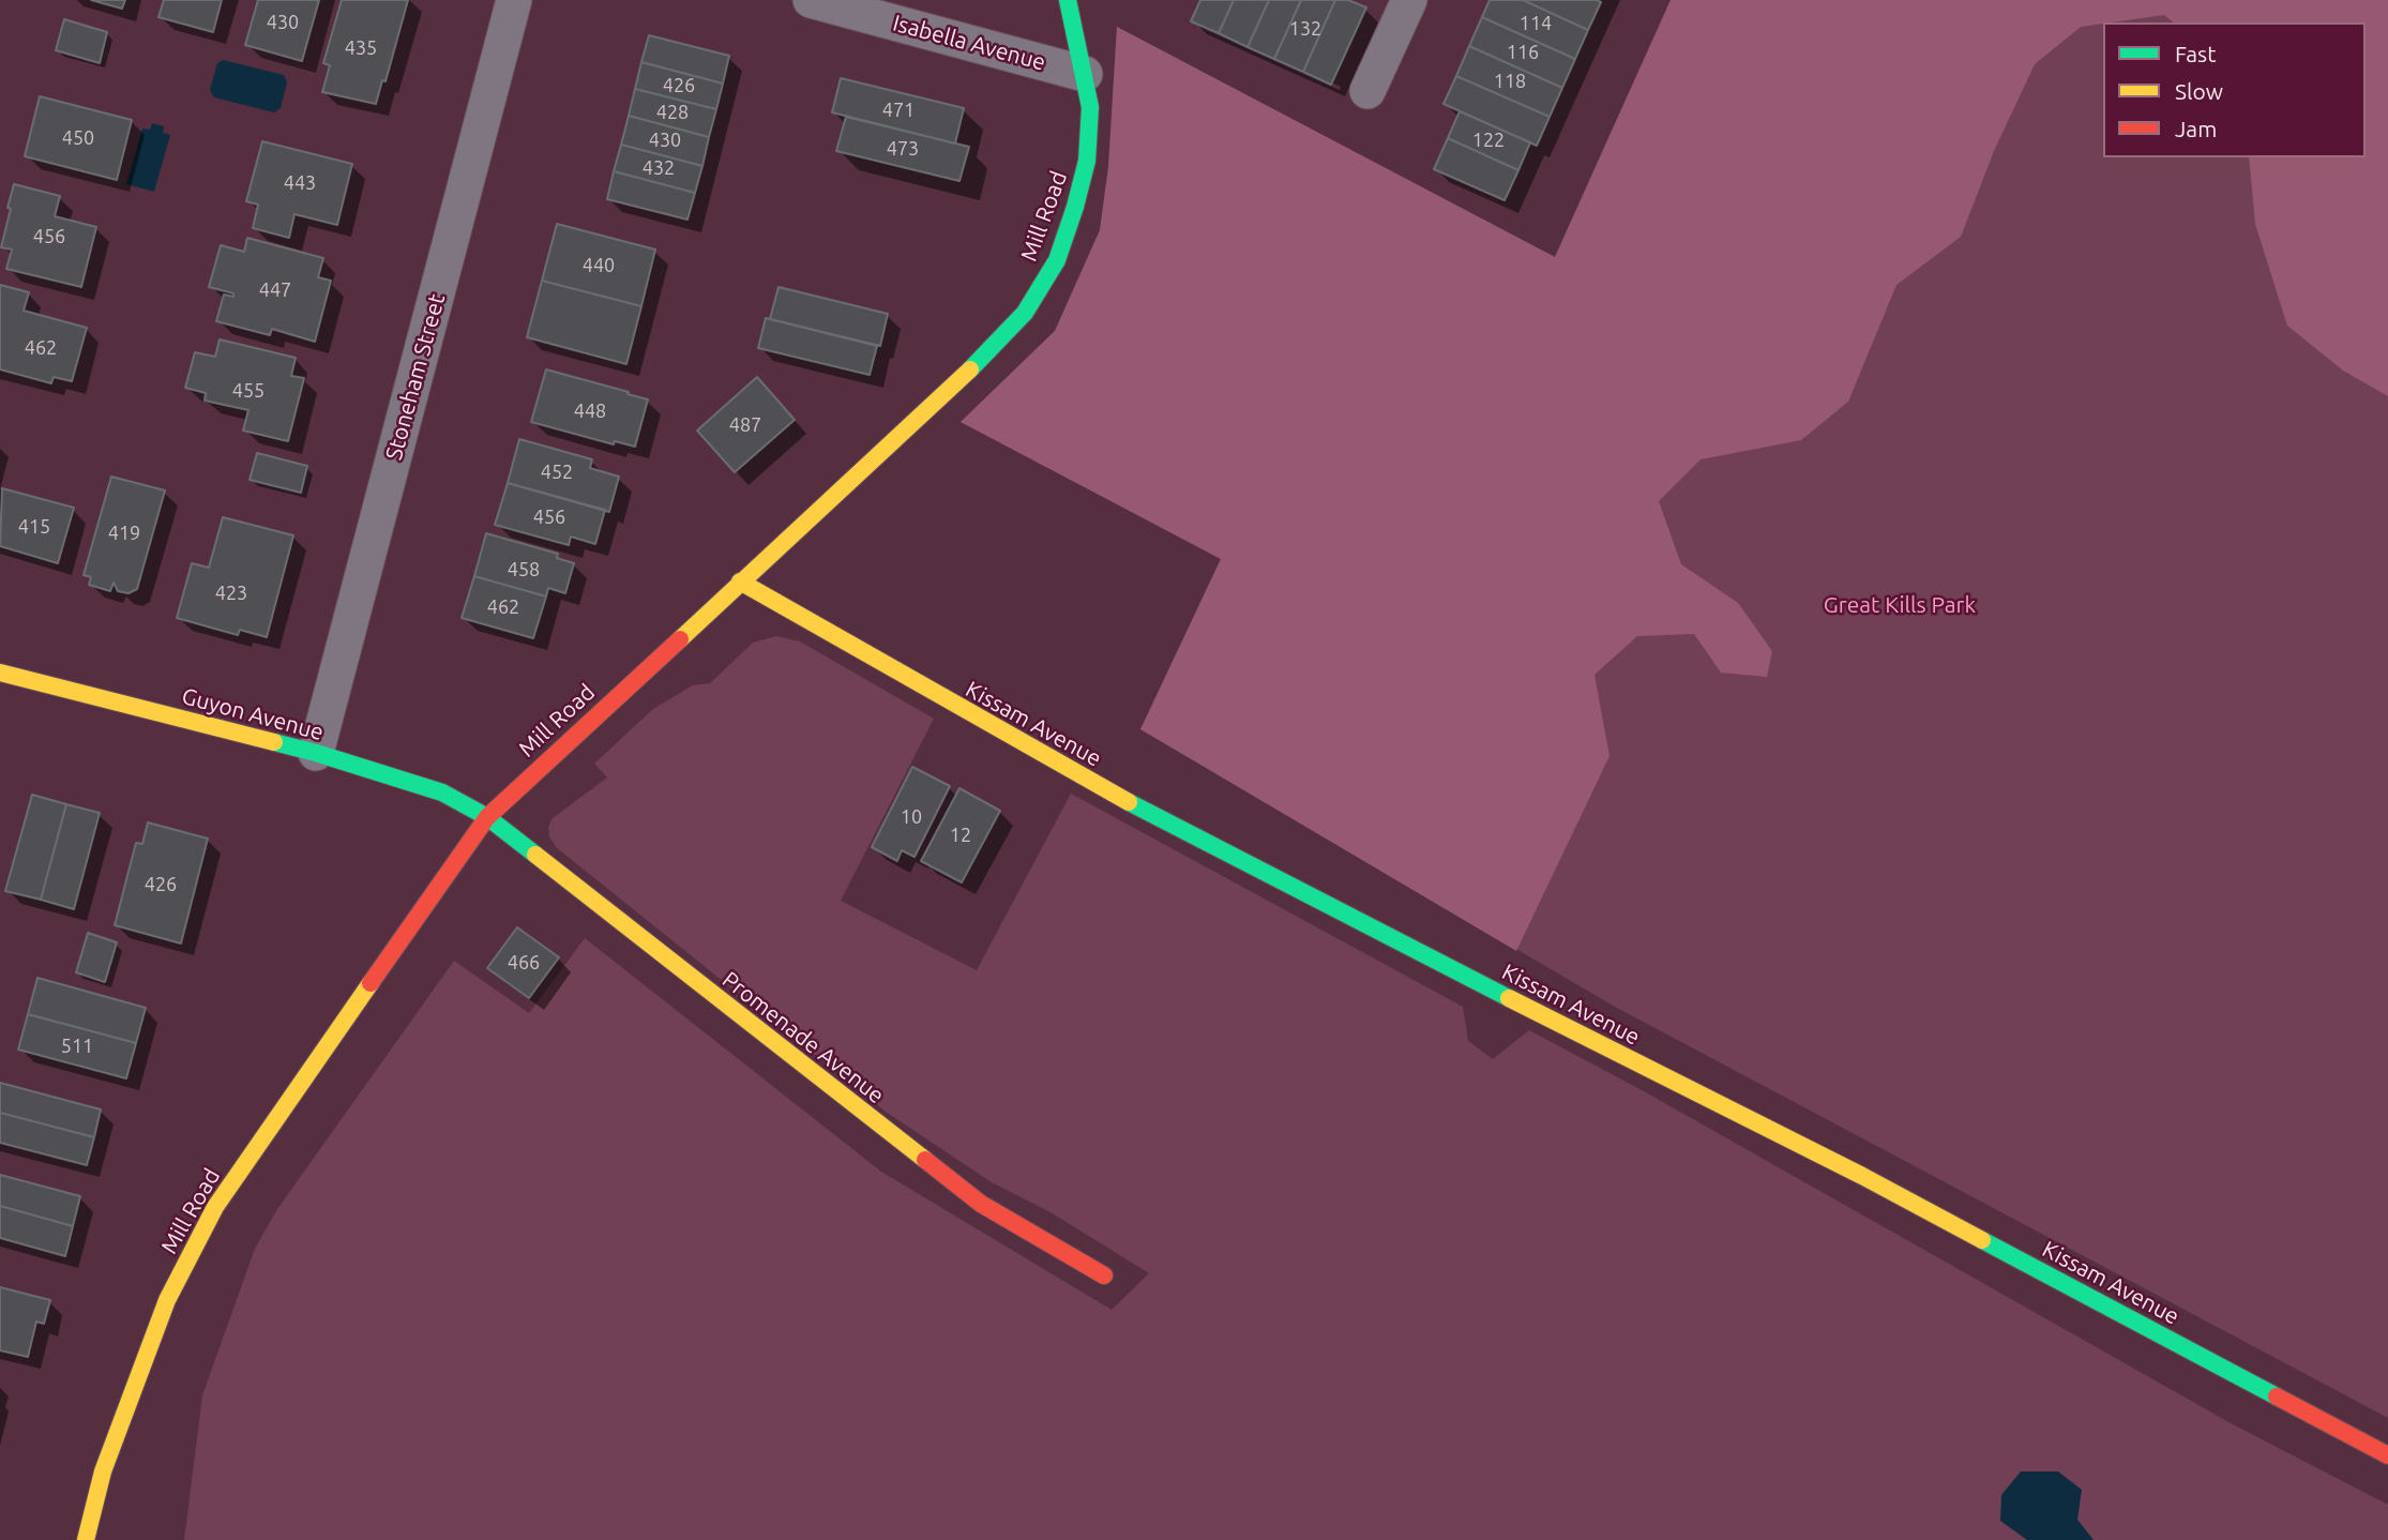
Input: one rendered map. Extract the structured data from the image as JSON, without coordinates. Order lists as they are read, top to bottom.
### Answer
{
  "streets": {
    "street": [
      "Isabella Avenue",
      "Mill Road",
      "Stoneham Street",
      "Guyon Avenue",
      "Kissam Avenue",
      "Promenade Avenue"
    ]
  },
  "crossings": [
    ["Isabella Avenue", "Mill Road"],
    ["Mill Road", "Guyon Avenue"],
    ["Mill Road", "Kissam Avenue"],
    ["Mill Road", "Promenade Avenue"],
    ["Stoneham Street", "Guyon Avenue"],
    ["Guyon Avenue", "Promenade Avenue"]
  ],
  "parks": ["Great Kills Park"],
  "house_numbers": [
    "430",
    "114",
    "132",
    "435",
    "116",
    "118",
    "426",
    "471",
    "428",
    "450",
    "430",
    "122",
    "473",
    "432",
    "443",
    "456",
    "440",
    "447",
    "462",
    "455",
    "448",
    "487",
    "452",
    "456",
    "415",
    "419",
    "458",
    "423",
    "462",
    "10",
    "12",
    "426",
    "466",
    "511"
  ],
  "legend": ["Fast", "Slow", "Jam"]
}
